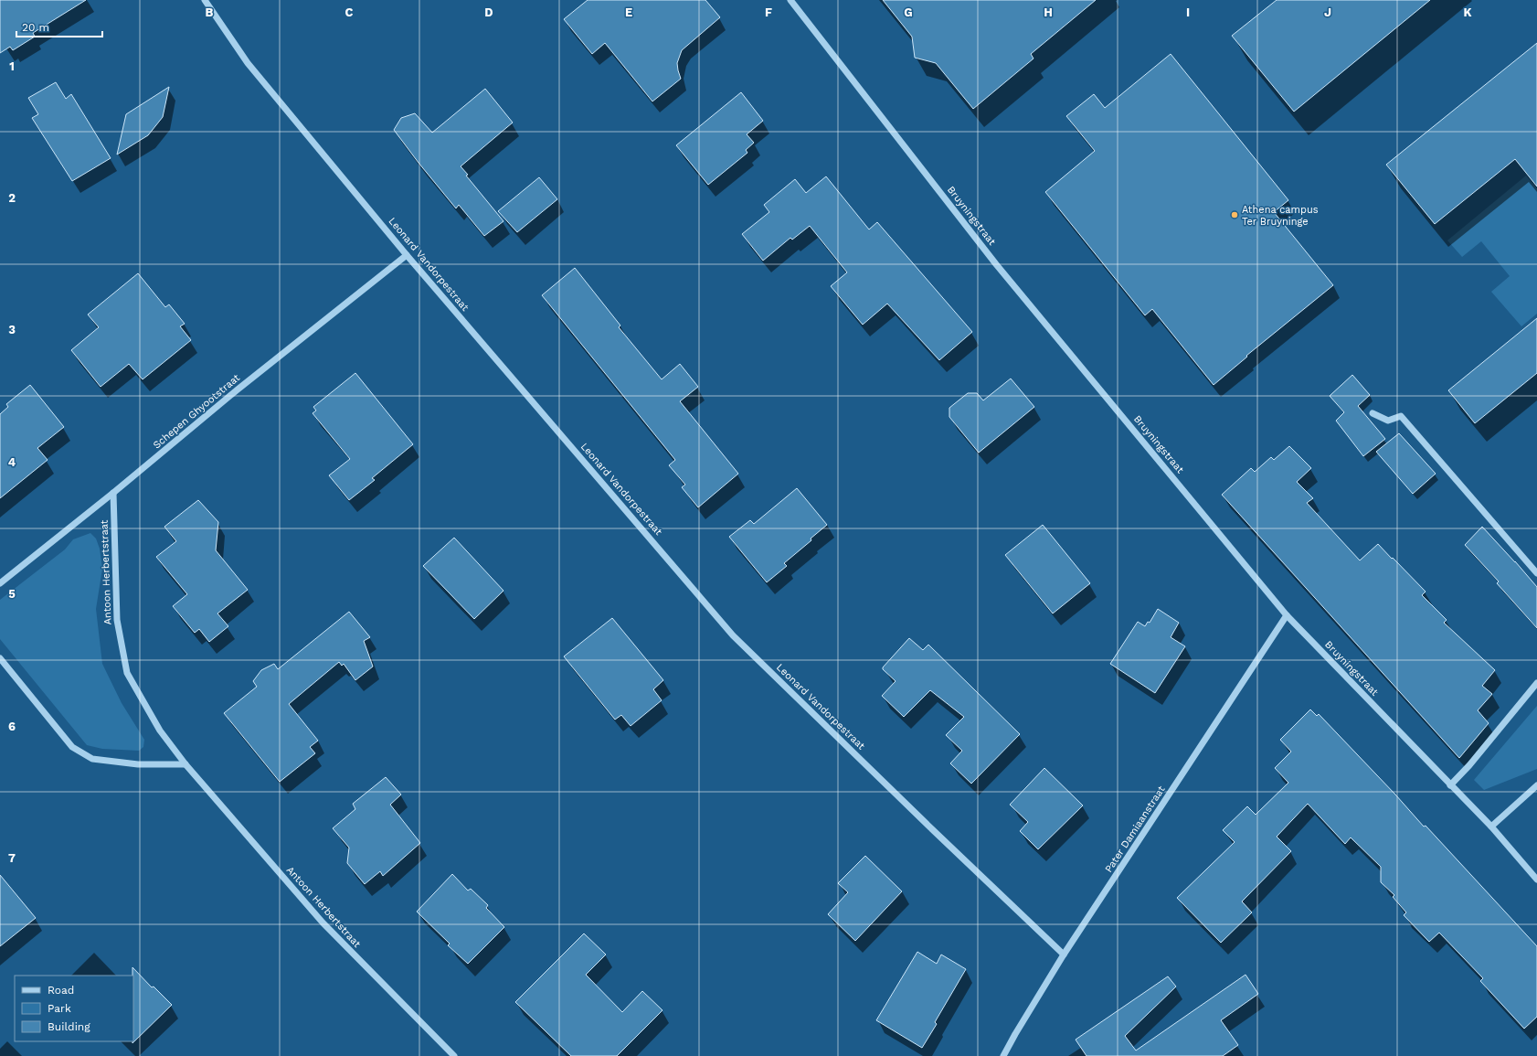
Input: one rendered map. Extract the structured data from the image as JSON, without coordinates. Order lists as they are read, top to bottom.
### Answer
{
  "streets": {
    "street": [
      "Bruyningstraat",
      "Leonard Vandorpestraat",
      "Schepen Ghyootstraat",
      "Antoon Herbertstraat",
      "Pater Damiaanstraat"
    ]
  },
  "crossings": [
    ["Bruyningstraat", "Pater Damiaanstraat"],
    ["Leonard Vandorpestraat", "Schepen Ghyootstraat"],
    ["Leonard Vandorpestraat", "Pater Damiaanstraat"],
    ["Schepen Ghyootstraat", "Antoon Herbertstraat"]
  ],
  "places": ["Athena campus Ter Bruyninge"],
  "legend": ["Road", "Park", "Building"],
  "scale_bar": "20 m",
  "grid": {
    "columns": [
      "B",
      "C",
      "D",
      "E",
      "F",
      "G",
      "H",
      "I",
      "J",
      "K"
    ],
    "rows": [
      "1",
      "2",
      "3",
      "4",
      "5",
      "6",
      "7"
    ]
  }
}
